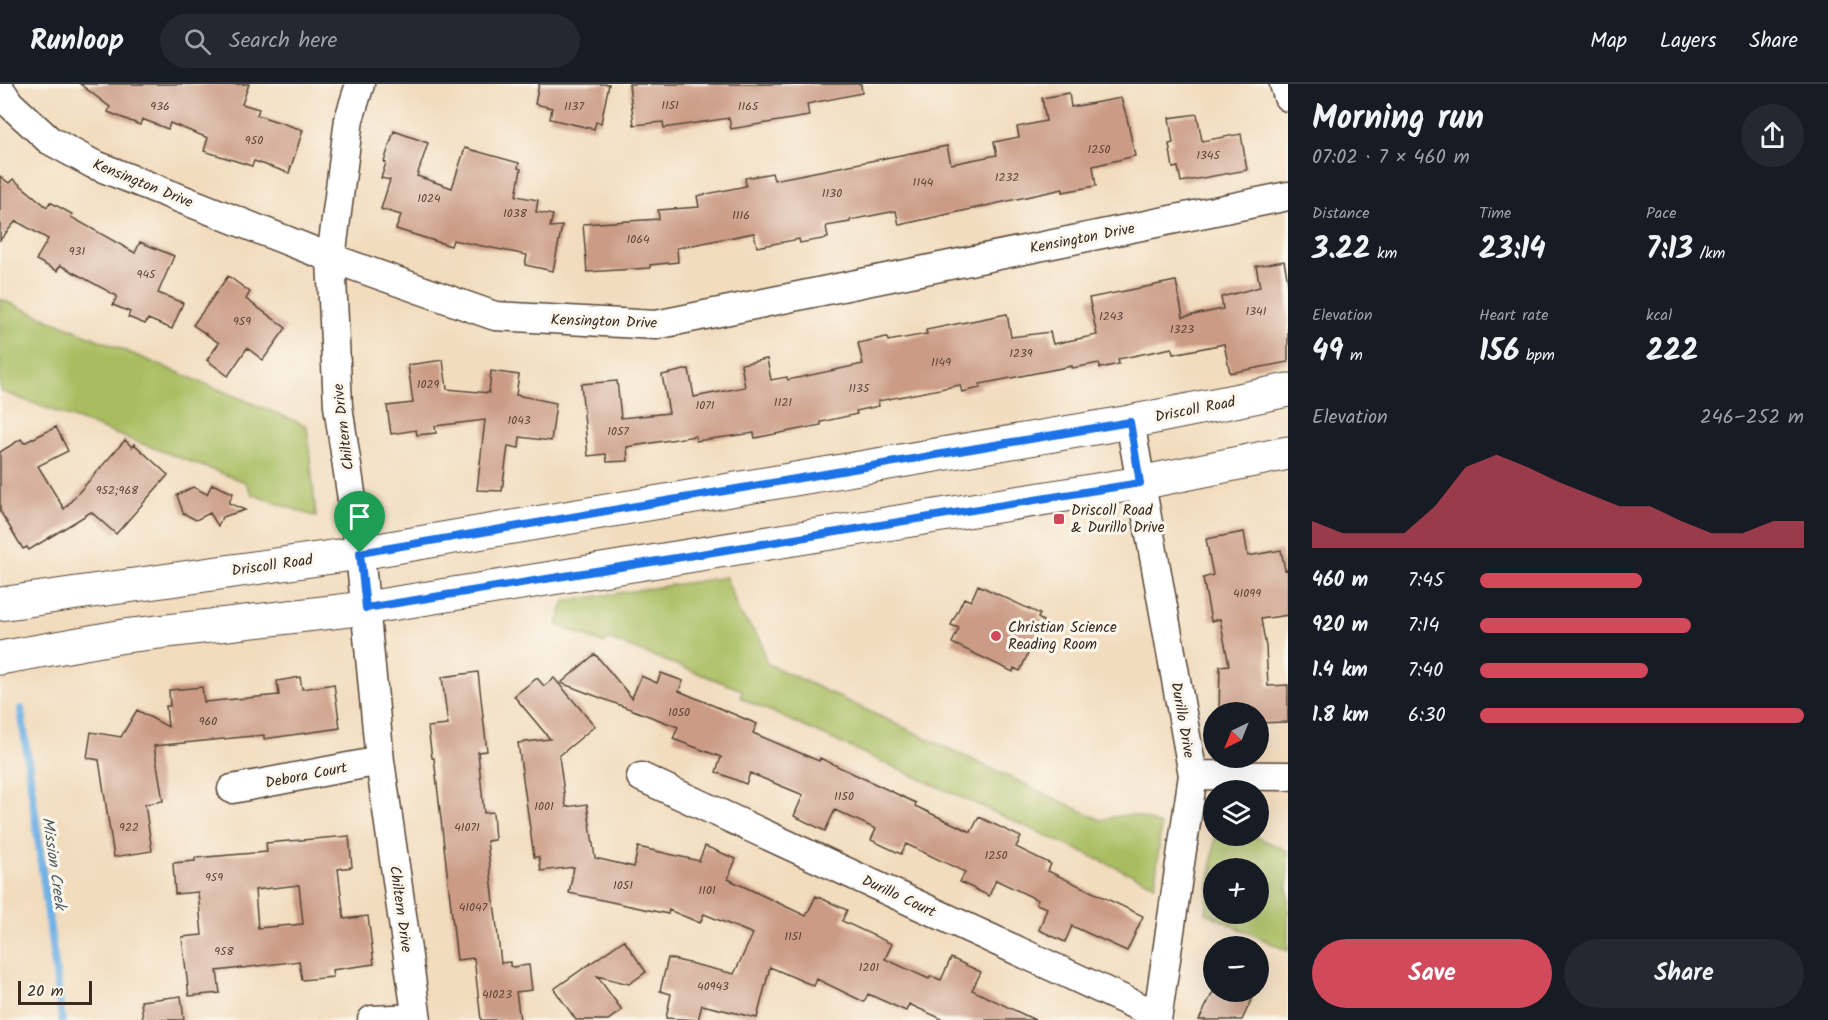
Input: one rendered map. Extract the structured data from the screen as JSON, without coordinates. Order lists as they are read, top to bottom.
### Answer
{
  "streets": {
    "street": [
      "Kensington Drive",
      "Driscoll Road",
      "Chiltern Drive",
      "Durillo Drive",
      "Debora Court",
      "Durillo Court"
    ]
  },
  "crossings": [
    ["Kensington Drive", "Chiltern Drive"],
    ["Driscoll Road", "Chiltern Drive"],
    ["Driscoll Road", "Durillo Drive"],
    ["Chiltern Drive", "Debora Court"],
    ["Durillo Drive", "Durillo Court"]
  ],
  "water": ["Mission Creek"],
  "places": {
    "transit": ["Driscoll Road & Durillo Drive"],
    "other": ["Christian Science Reading Room"]
  },
  "house_numbers": [
    "1151",
    "936",
    "1137",
    "1165",
    "950",
    "1250",
    "1345",
    "1232",
    "1144",
    "1130",
    "1024",
    "1038",
    "1116",
    "1064",
    "931",
    "945",
    "1341",
    "1243",
    "959",
    "1323",
    "1239",
    "1149",
    "1029",
    "1135",
    "1121",
    "1071",
    "1043",
    "1057",
    "952;968",
    "41099",
    "1050",
    "960",
    "1150",
    "1001",
    "922",
    "41071",
    "1250",
    "959",
    "1051",
    "1101",
    "41047",
    "1151",
    "958",
    "1201",
    "40943",
    "41023"
  ],
  "scale_bar": "20 m",
  "north": "bottom left",
  "page": {
    "header": "Runloop",
    "search": "Search here",
    "nav": ["Map", "Layers", "Share"],
    "heading": ["Morning run", "07:02 · 7 × 460 m"],
    "stats": [
      ["Distance", "3.22 km"],
      ["Time", "23:14"],
      ["Pace", "7:13 /km"],
      ["Elevation", "49 m"],
      ["Heart rate", "156 bpm"],
      ["kcal", "222"]
    ],
    "chart": ["Elevation", "246–252 m"],
    "list": [
      {
        "name": "460 m",
        "note": "7:45"
      },
      {
        "name": "920 m",
        "note": "7:14"
      },
      {
        "name": "1.4 km",
        "note": "7:40"
      },
      {
        "name": "1.8 km",
        "note": "6:30"
      }
    ],
    "map_buttons": ["+", "−"],
    "buttons": ["Save", "Share"],
    "scale": "20 m"
  }
}
